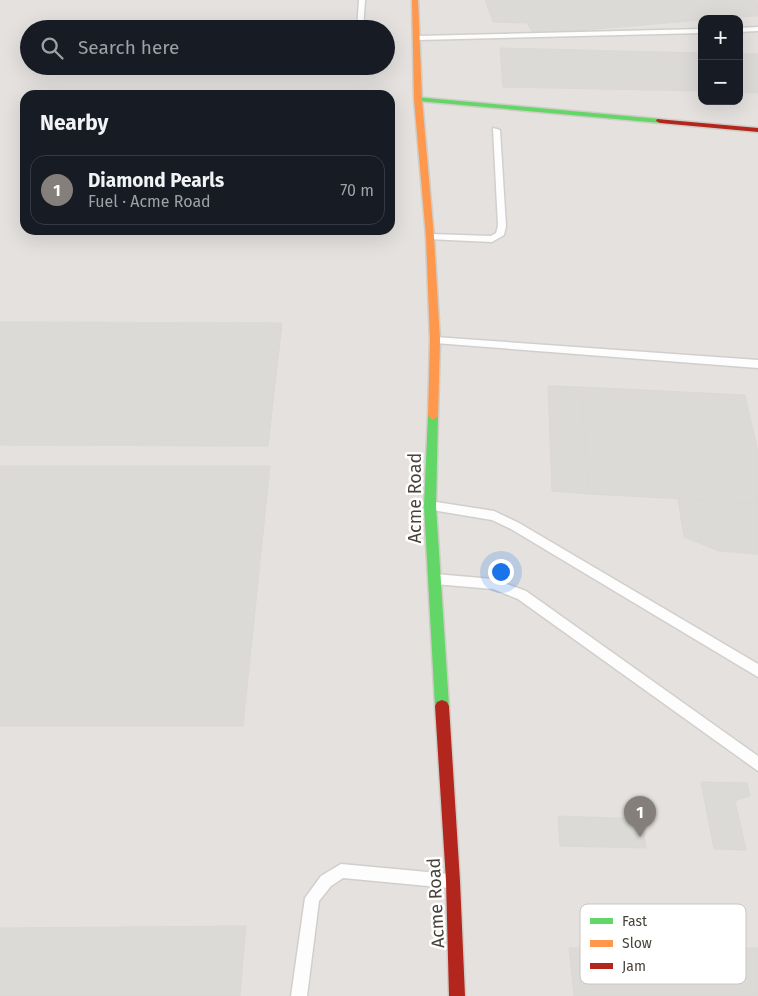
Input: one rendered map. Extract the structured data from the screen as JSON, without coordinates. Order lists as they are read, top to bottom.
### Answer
{
  "streets": {
    "street": ["Acme Road"]
  },
  "legend": ["Fast", "Slow", "Jam"],
  "page": {
    "map_buttons": ["+", "−"],
    "search": "Search here",
    "heading": "Nearby",
    "list": [
      {
        "mark": "1",
        "name": "Diamond Pearls",
        "note": "Fuel · Acme Road",
        "value": "70 m"
      }
    ],
    "pins": "1"
  }
}
